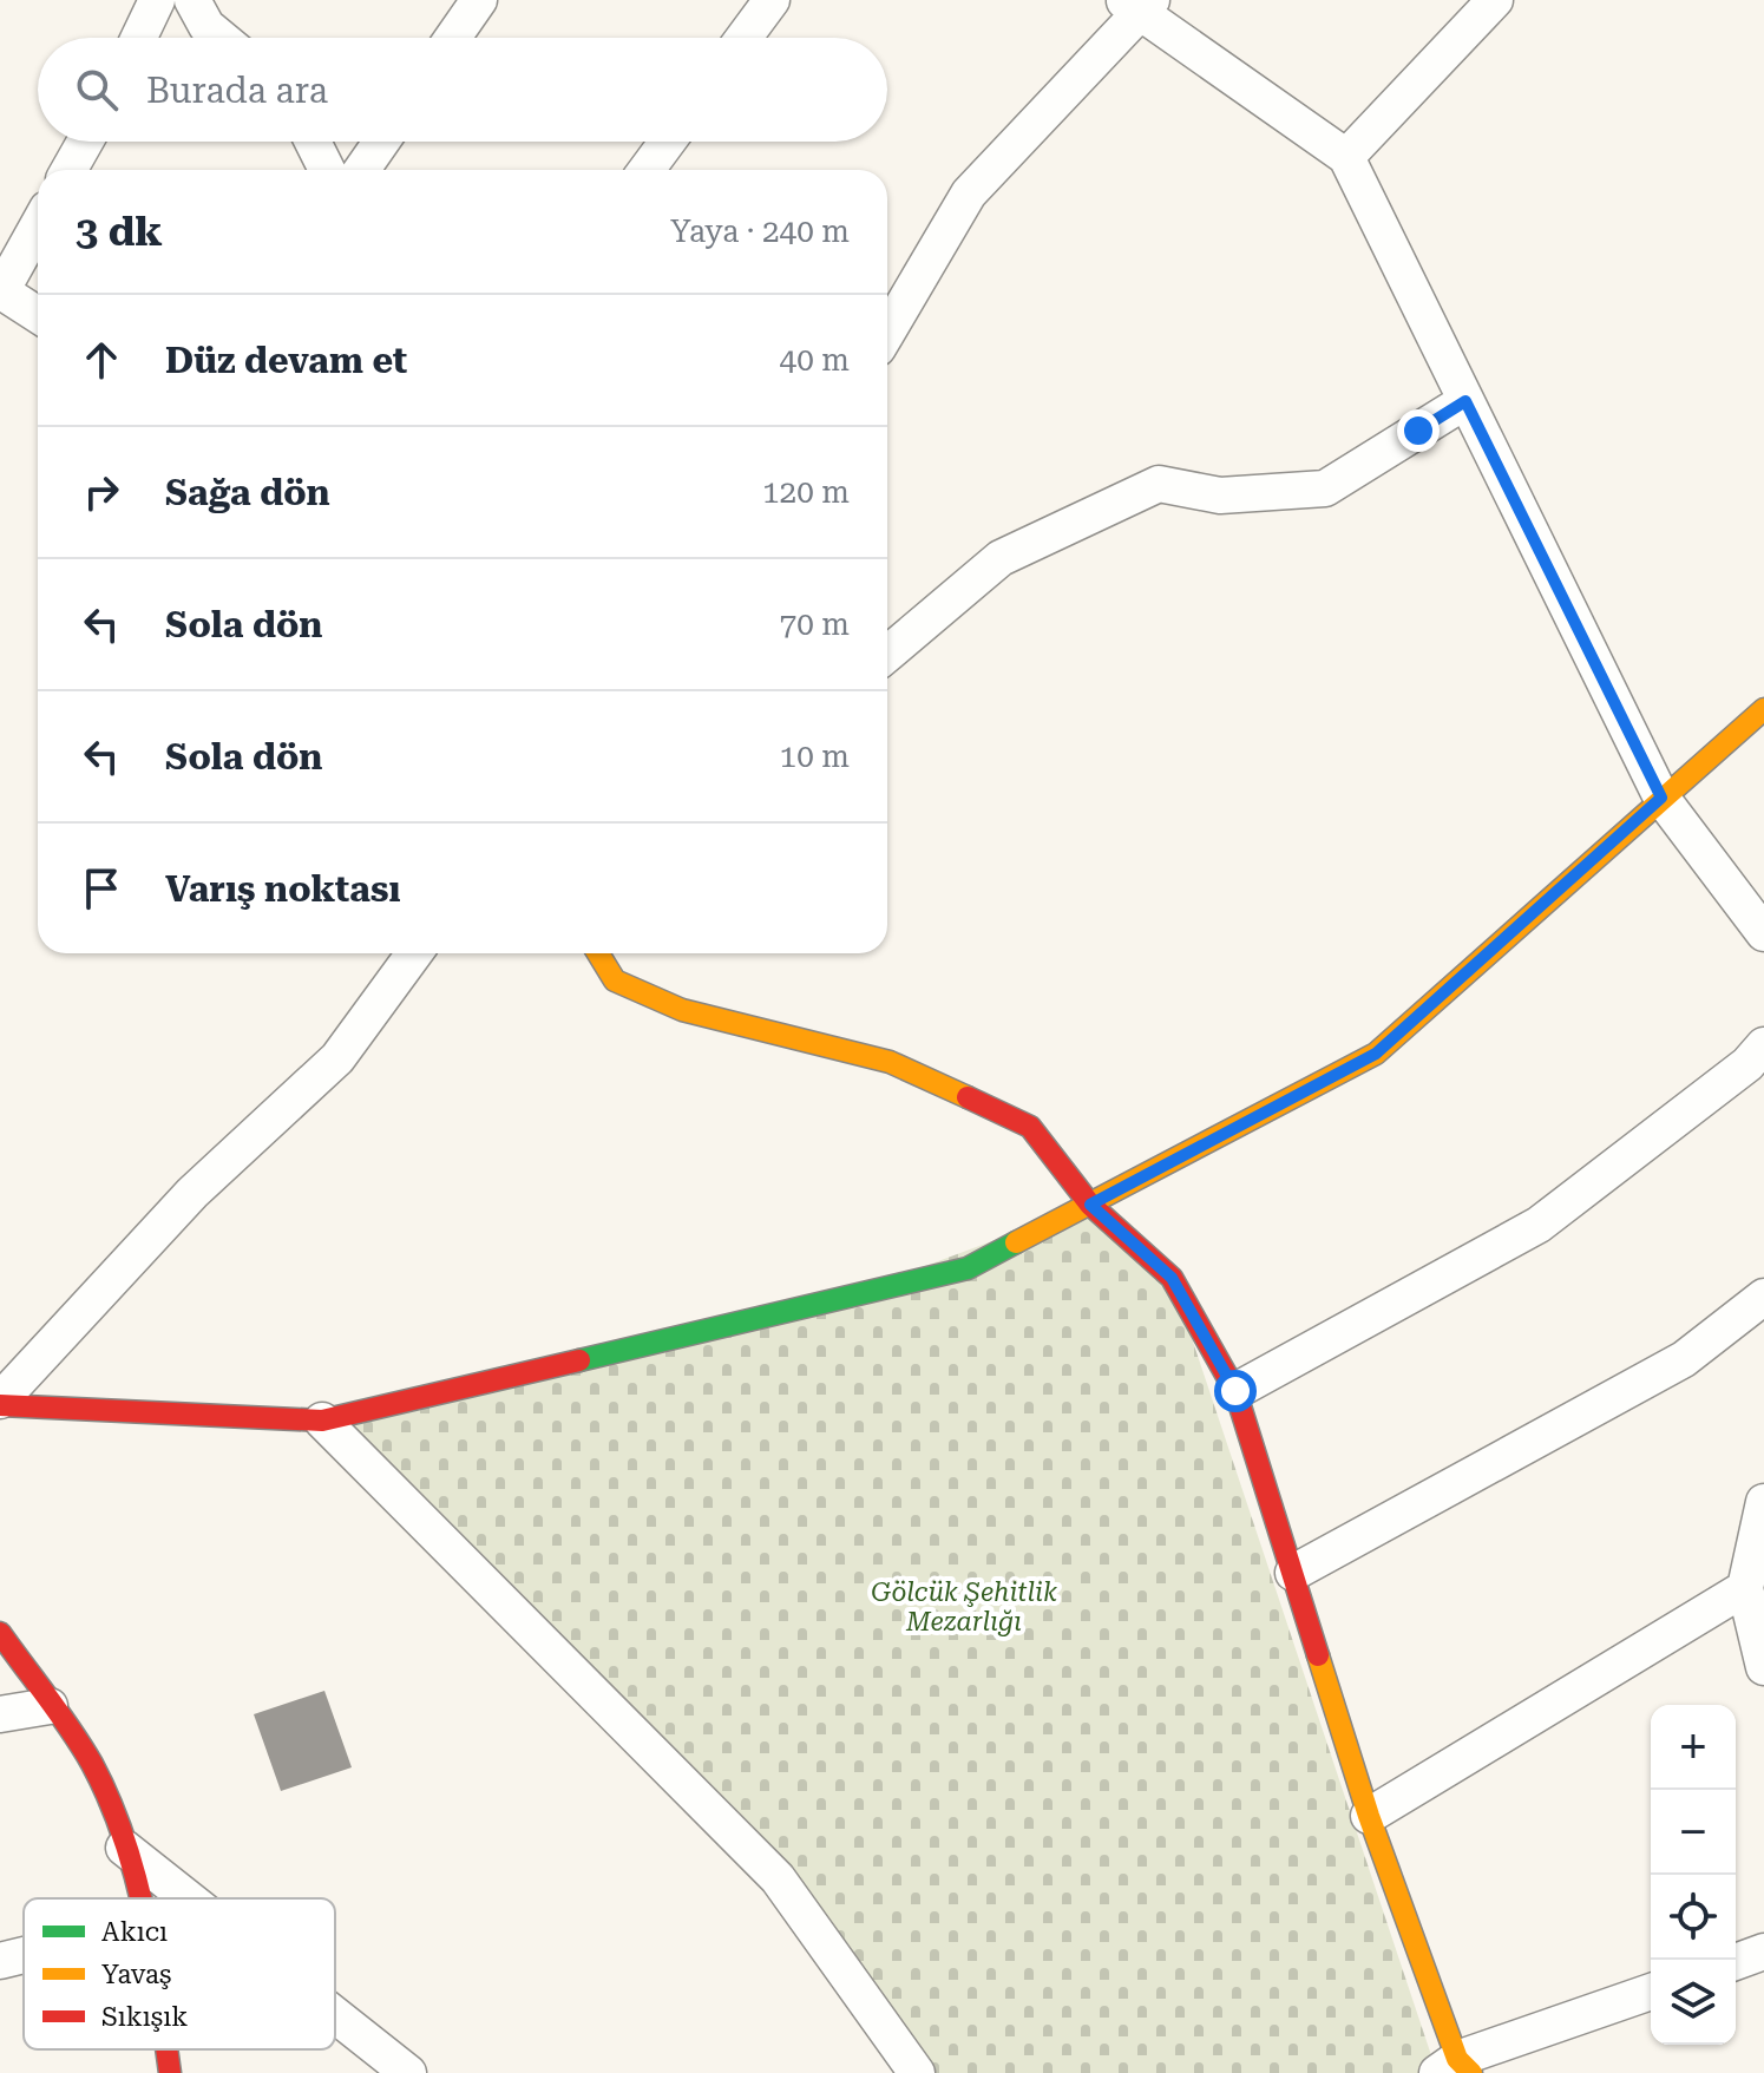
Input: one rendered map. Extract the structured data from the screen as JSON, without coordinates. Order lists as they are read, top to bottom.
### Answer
{
  "parks": ["Gölcük Şehitlik Mezarlığı"],
  "legend": ["Akıcı", "Yavaş", "Sıkışık"],
  "page": {
    "search": "Burada ara",
    "heading": ["3 dk", "Yaya · 240 m"],
    "list": [
      ["Düz devam et", "40 m"],
      ["Sağa dön", "120 m"],
      ["Sola dön", "70 m"],
      ["Sola dön", "10 m"],
      "Varış noktası"
    ],
    "map_buttons": ["+", "−"]
  }
}
